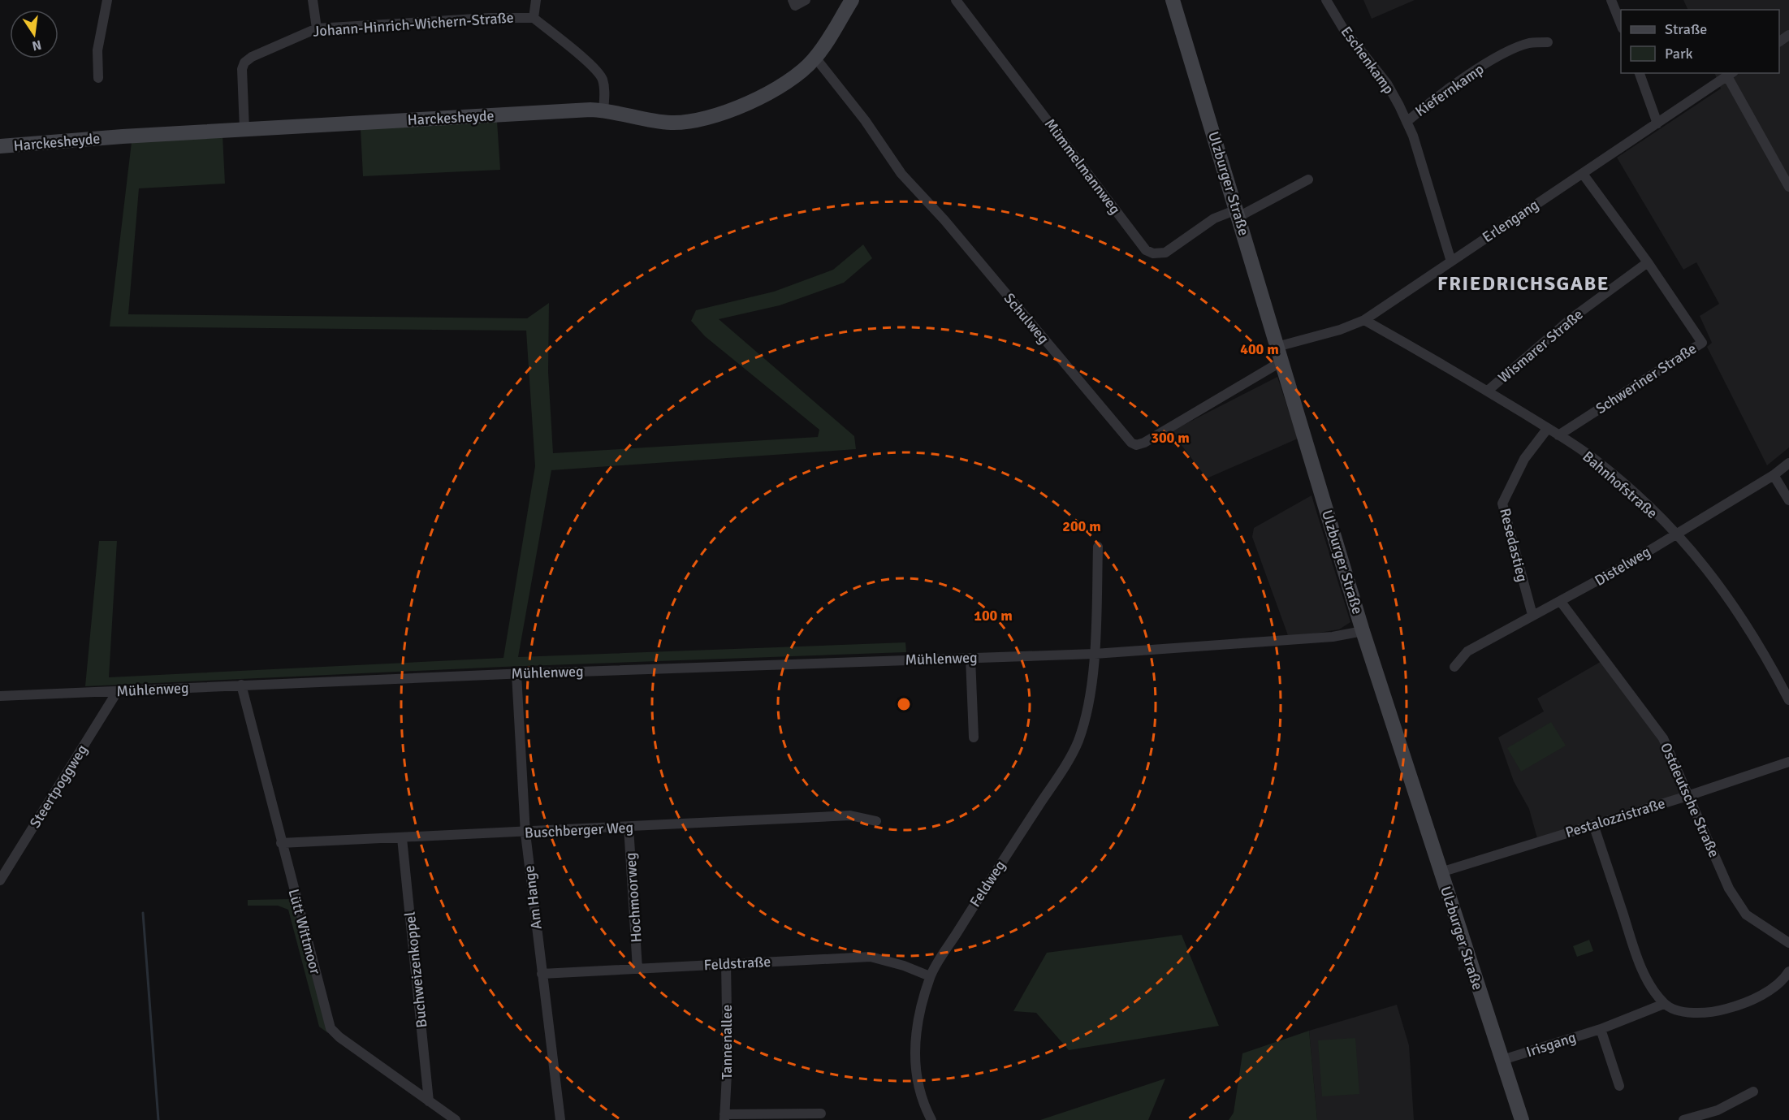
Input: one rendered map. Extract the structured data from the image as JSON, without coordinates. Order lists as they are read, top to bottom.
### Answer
{
  "streets": {
    "main road": ["Harckesheyde", "Ulzburger Straße"],
    "street": [
      "Johann-Hinrich-Wichern-Straße",
      "Eschenkamp",
      "Kiefernkamp",
      "Mümmelmannweg",
      "Erlengang",
      "Schulweg",
      "Wismarer Straße",
      "Schweriner Straße",
      "Bahnhofstraße",
      "Resedastieg",
      "Distelweg",
      "Mühlenweg",
      "Steertpoggweg",
      "Ostdeutsche Straße",
      "Pestalozzistraße",
      "Buschberger Weg",
      "Feldweg",
      "Am Hange",
      "Hochmoorweg",
      "Lütt Wittmoor",
      "Feldstraße",
      "Buchweizenkoppel",
      "Tannenallee",
      "Irisgang"
    ]
  },
  "crossings": [
    ["Johann-Hinrich-Wichern-Straße", "Harckesheyde"],
    ["Eschenkamp", "Kiefernkamp"],
    ["Kiefernkamp", "Erlengang"],
    ["Harckesheyde", "Schulweg"],
    ["Mümmelmannweg", "Ulzburger Straße"],
    ["Ulzburger Straße", "Erlengang"],
    ["Ulzburger Straße", "Schulweg"],
    ["Ulzburger Straße", "Mühlenweg"],
    ["Ulzburger Straße", "Pestalozzistraße"],
    ["Ulzburger Straße", "Irisgang"],
    ["Erlengang", "Bahnhofstraße"],
    ["Wismarer Straße", "Schweriner Straße"],
    ["Wismarer Straße", "Bahnhofstraße"],
    ["Schweriner Straße", "Bahnhofstraße"],
    ["Bahnhofstraße", "Resedastieg"],
    ["Bahnhofstraße", "Distelweg"],
    ["Resedastieg", "Distelweg"],
    ["Distelweg", "Ostdeutsche Straße"],
    ["Mühlenweg", "Steertpoggweg"],
    ["Mühlenweg", "Feldweg"],
    ["Mühlenweg", "Am Hange"],
    ["Mühlenweg", "Lütt Wittmoor"],
    ["Ostdeutsche Straße", "Pestalozzistraße"],
    ["Buschberger Weg", "Am Hange"],
    ["Buschberger Weg", "Hochmoorweg"],
    ["Buschberger Weg", "Lütt Wittmoor"],
    ["Buschberger Weg", "Buchweizenkoppel"],
    ["Feldweg", "Feldstraße"],
    ["Am Hange", "Feldstraße"],
    ["Hochmoorweg", "Feldstraße"],
    ["Lütt Wittmoor", "Buchweizenkoppel"],
    ["Feldstraße", "Tannenallee"]
  ],
  "districts": ["FRIEDRICHSGABE"],
  "legend": ["Straße", "Park"],
  "north": "bottom",
  "rings": [
    "400 m",
    "300 m",
    "200 m",
    "100 m"
  ]
}
